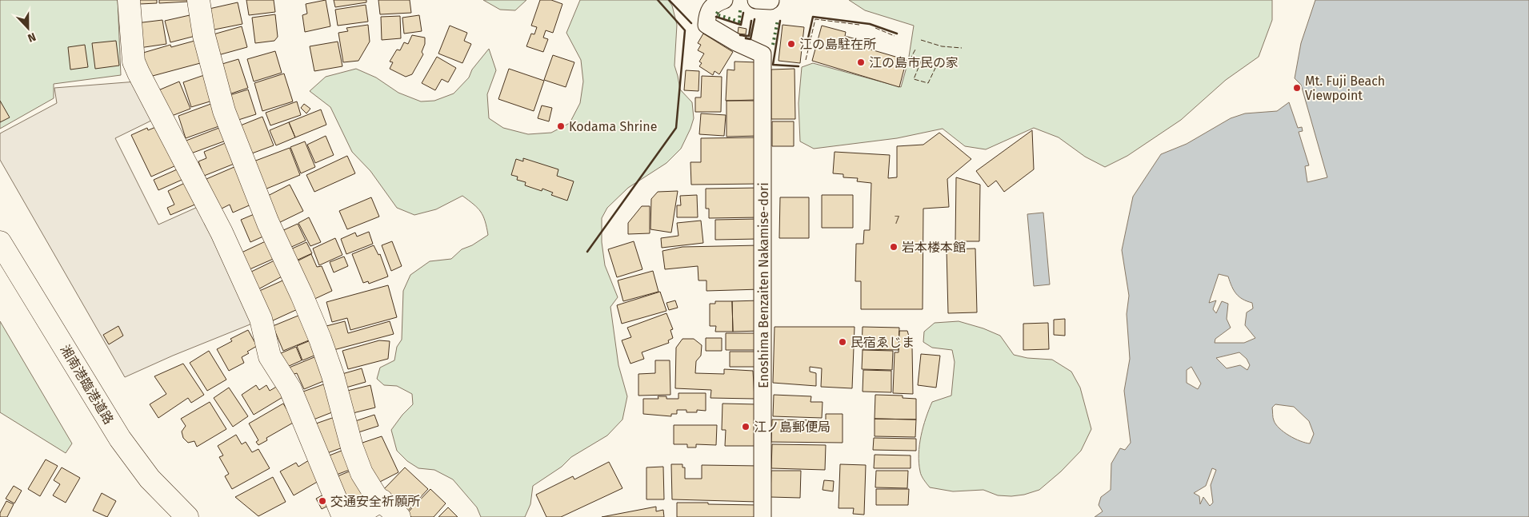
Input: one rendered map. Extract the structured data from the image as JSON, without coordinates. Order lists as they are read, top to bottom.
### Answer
{
  "streets": {
    "street": ["Enoshima Benzaiten Nakamise-dori", "湘南港臨港道路"]
  },
  "places": [
    "江の島駐在所",
    "江の島市民の家",
    "Mt. Fuji Beach Viewpoint",
    "Kodama Shrine",
    "岩本楼本館",
    "民宿ゑじま",
    "江ノ島郵便局",
    "交通安全祈願所"
  ],
  "house_numbers": ["7"],
  "north": "bottom"
}
